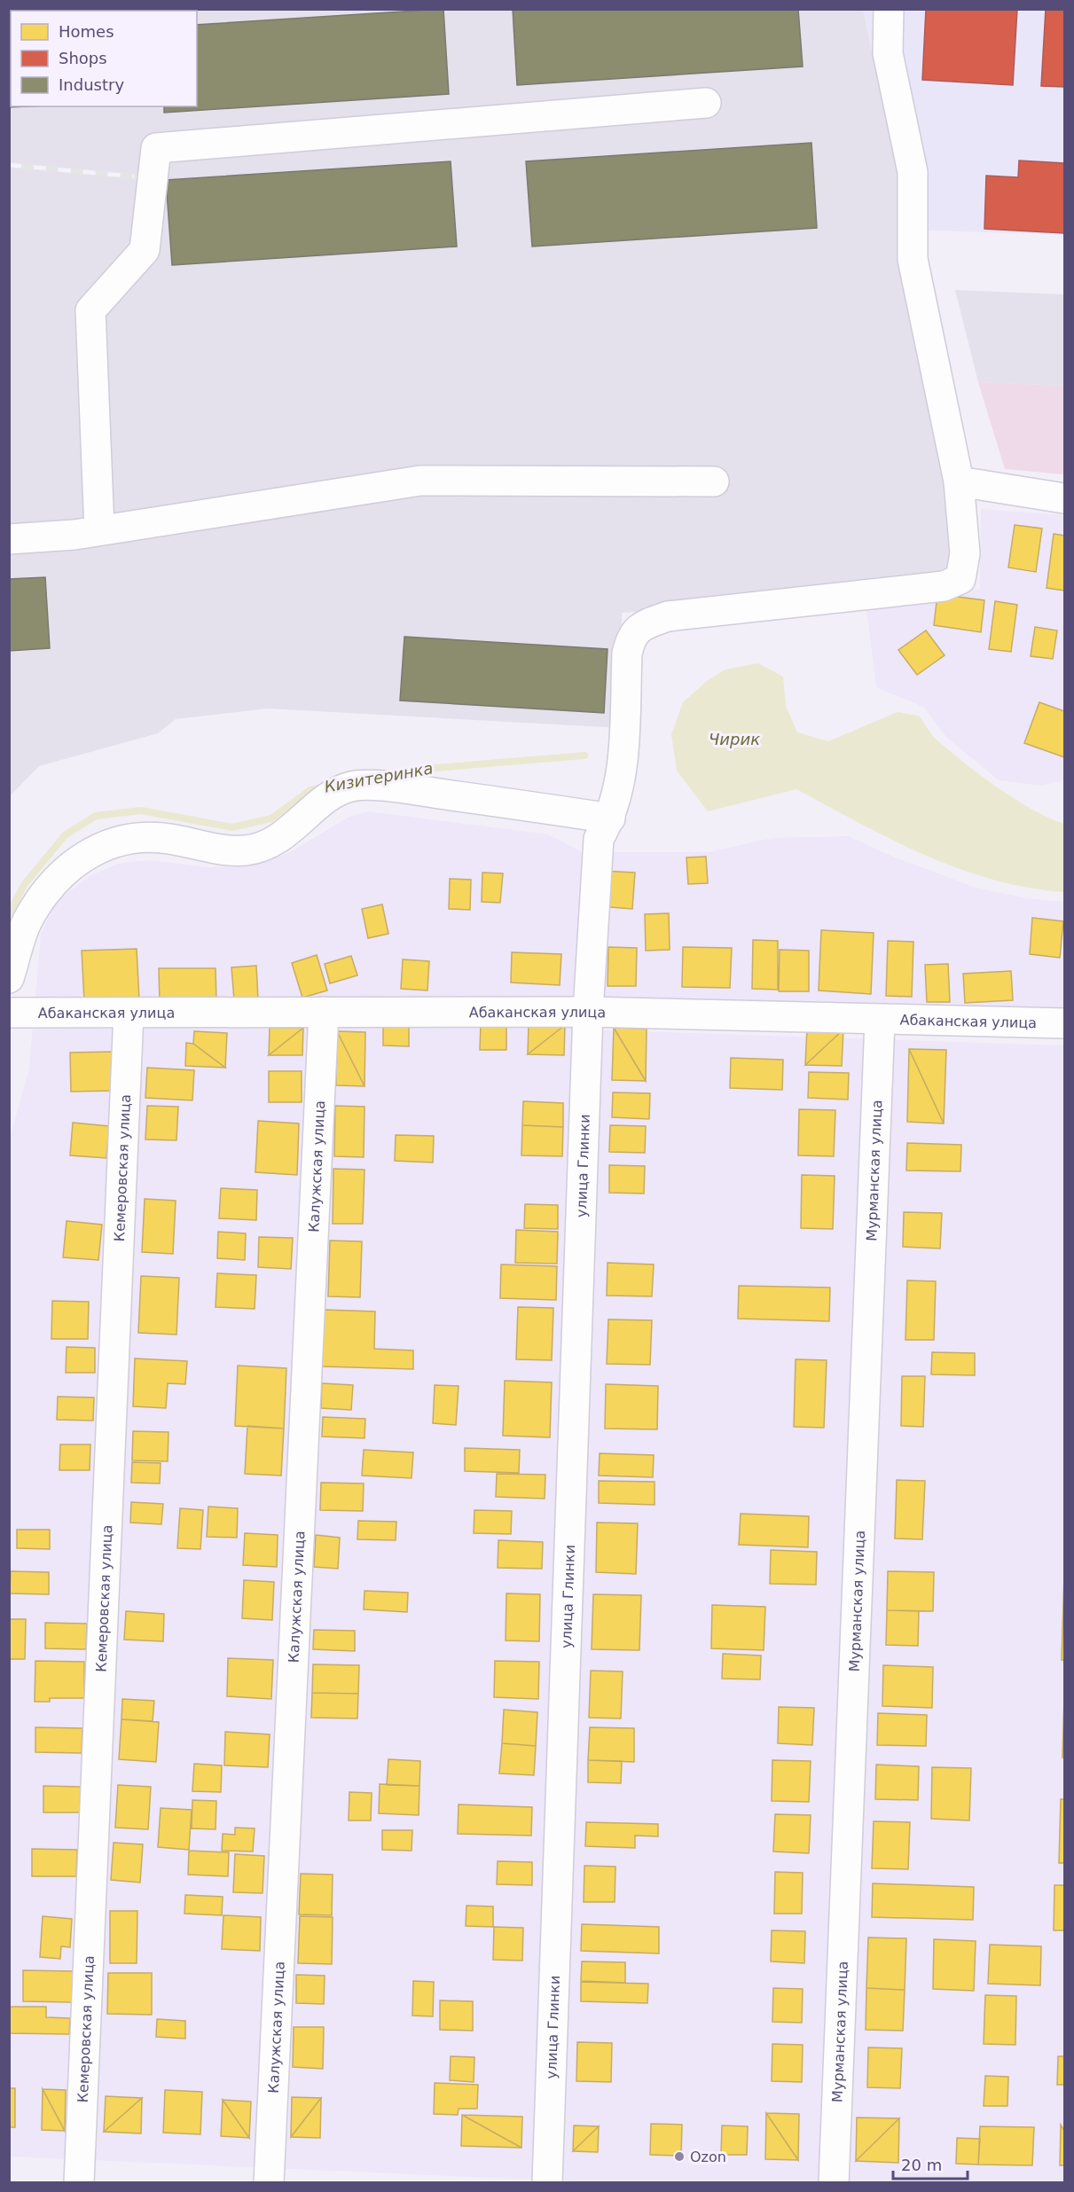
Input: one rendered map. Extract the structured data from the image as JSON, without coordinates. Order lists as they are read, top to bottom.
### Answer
{
  "streets": {
    "street": [
      "Абаканская улица",
      "Кемеровская улица",
      "Калужская улица",
      "улица Глинки",
      "Мурманская улица"
    ]
  },
  "crossings": [
    ["Абаканская улица", "Кемеровская улица"],
    ["Абаканская улица", "Калужская улица"],
    ["Абаканская улица", "улица Глинки"],
    ["Абаканская улица", "Мурманская улица"]
  ],
  "water": ["Чирик", "Кизитеринка"],
  "places": ["Ozon"],
  "legend": ["Homes", "Shops", "Industry"],
  "scale_bar": "20 m"
}
